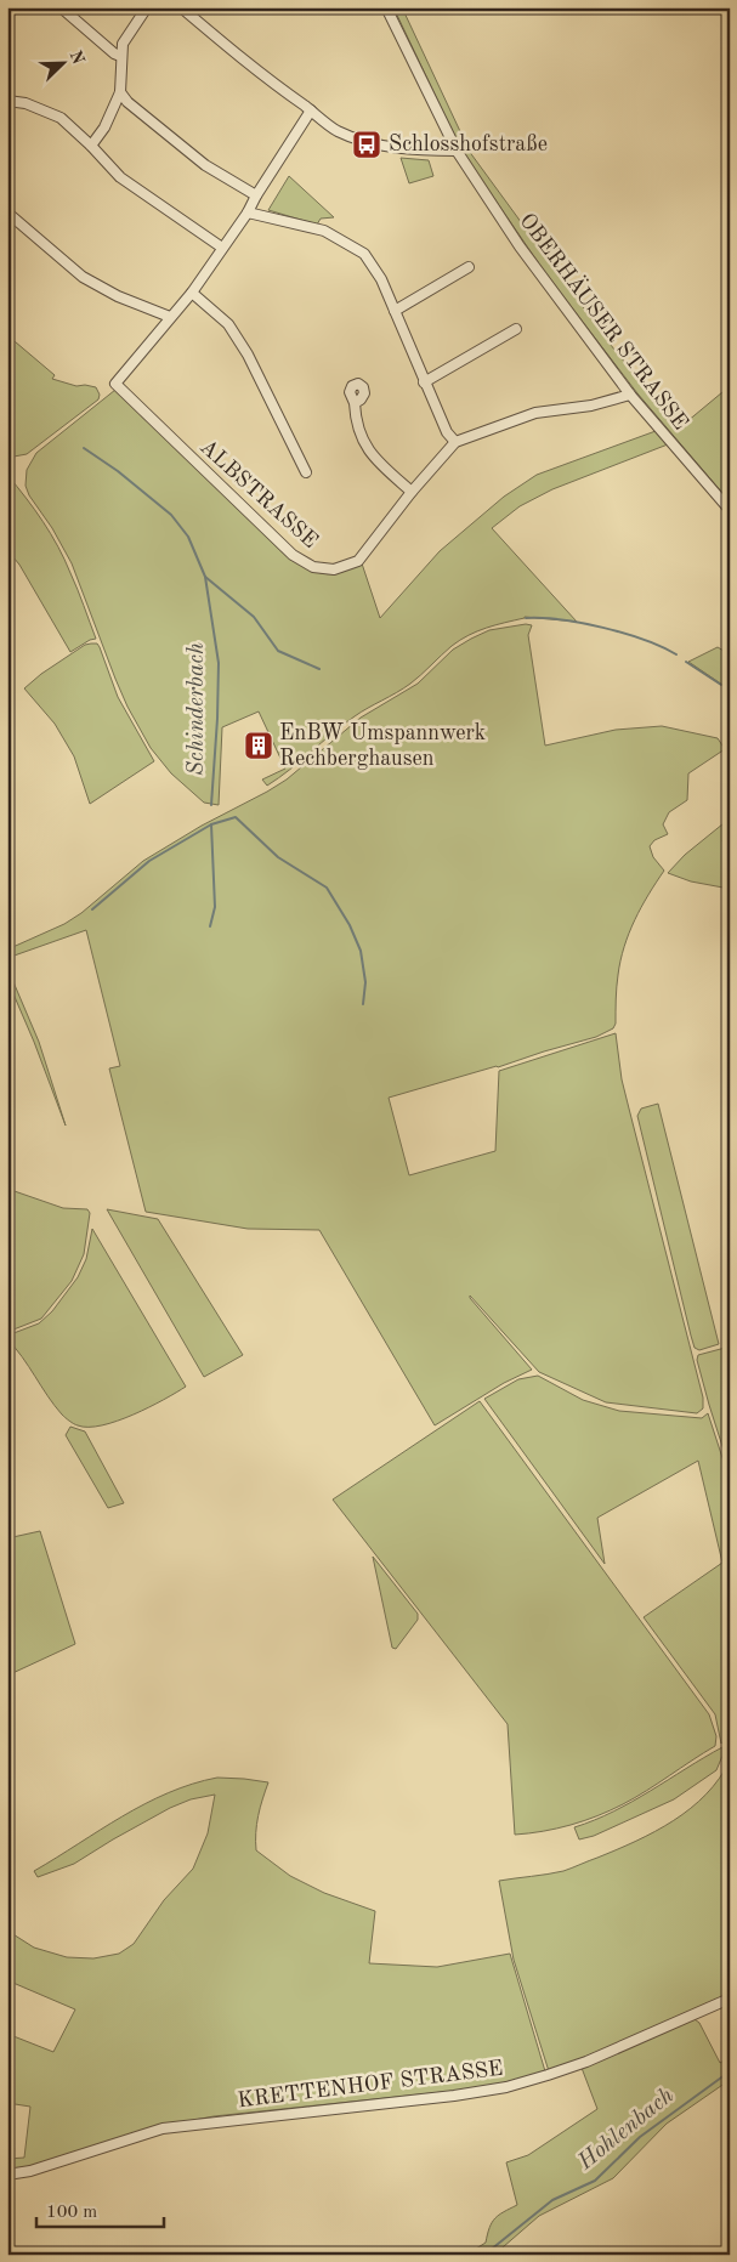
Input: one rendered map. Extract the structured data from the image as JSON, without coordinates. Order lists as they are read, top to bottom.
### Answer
{
  "streets": {
    "street": ["OBERHÄUSER STRASSE", "ALBSTRASSE", "KRETTENHOF STRASSE"]
  },
  "crossings": [
    ["OBERHÄUSER STRASSE", "ALBSTRASSE"]
  ],
  "water": ["Schinderbach", "Hohlenbach"],
  "places": {
    "bus stop": ["Schlosshofstraße"],
    "building": ["EnBW Umspannwerk Rechberghausen"]
  },
  "scale_bar": "100 m",
  "north": "top right"
}
